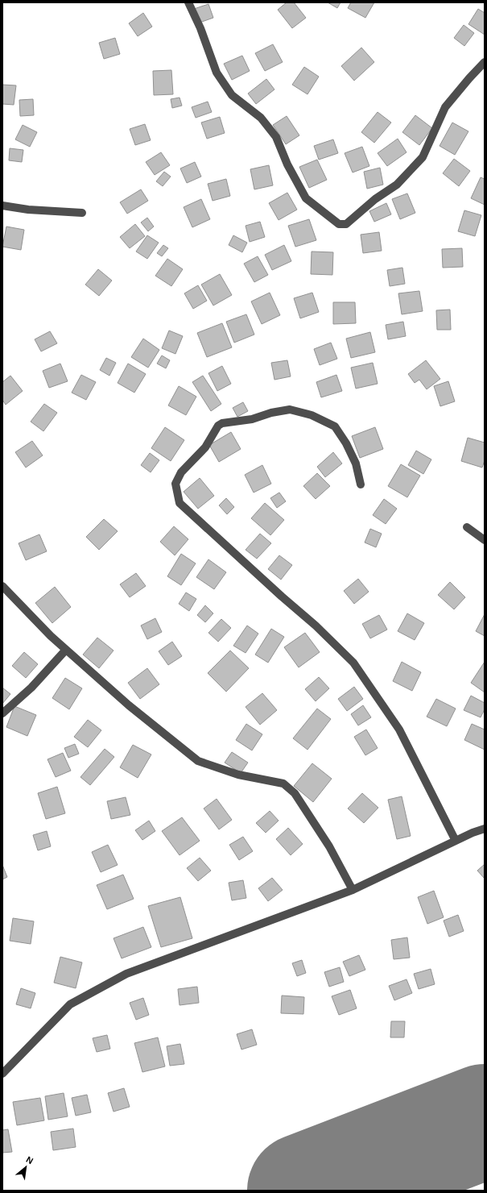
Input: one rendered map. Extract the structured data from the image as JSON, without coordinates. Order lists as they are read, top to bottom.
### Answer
{
  "north": "top right"
}
